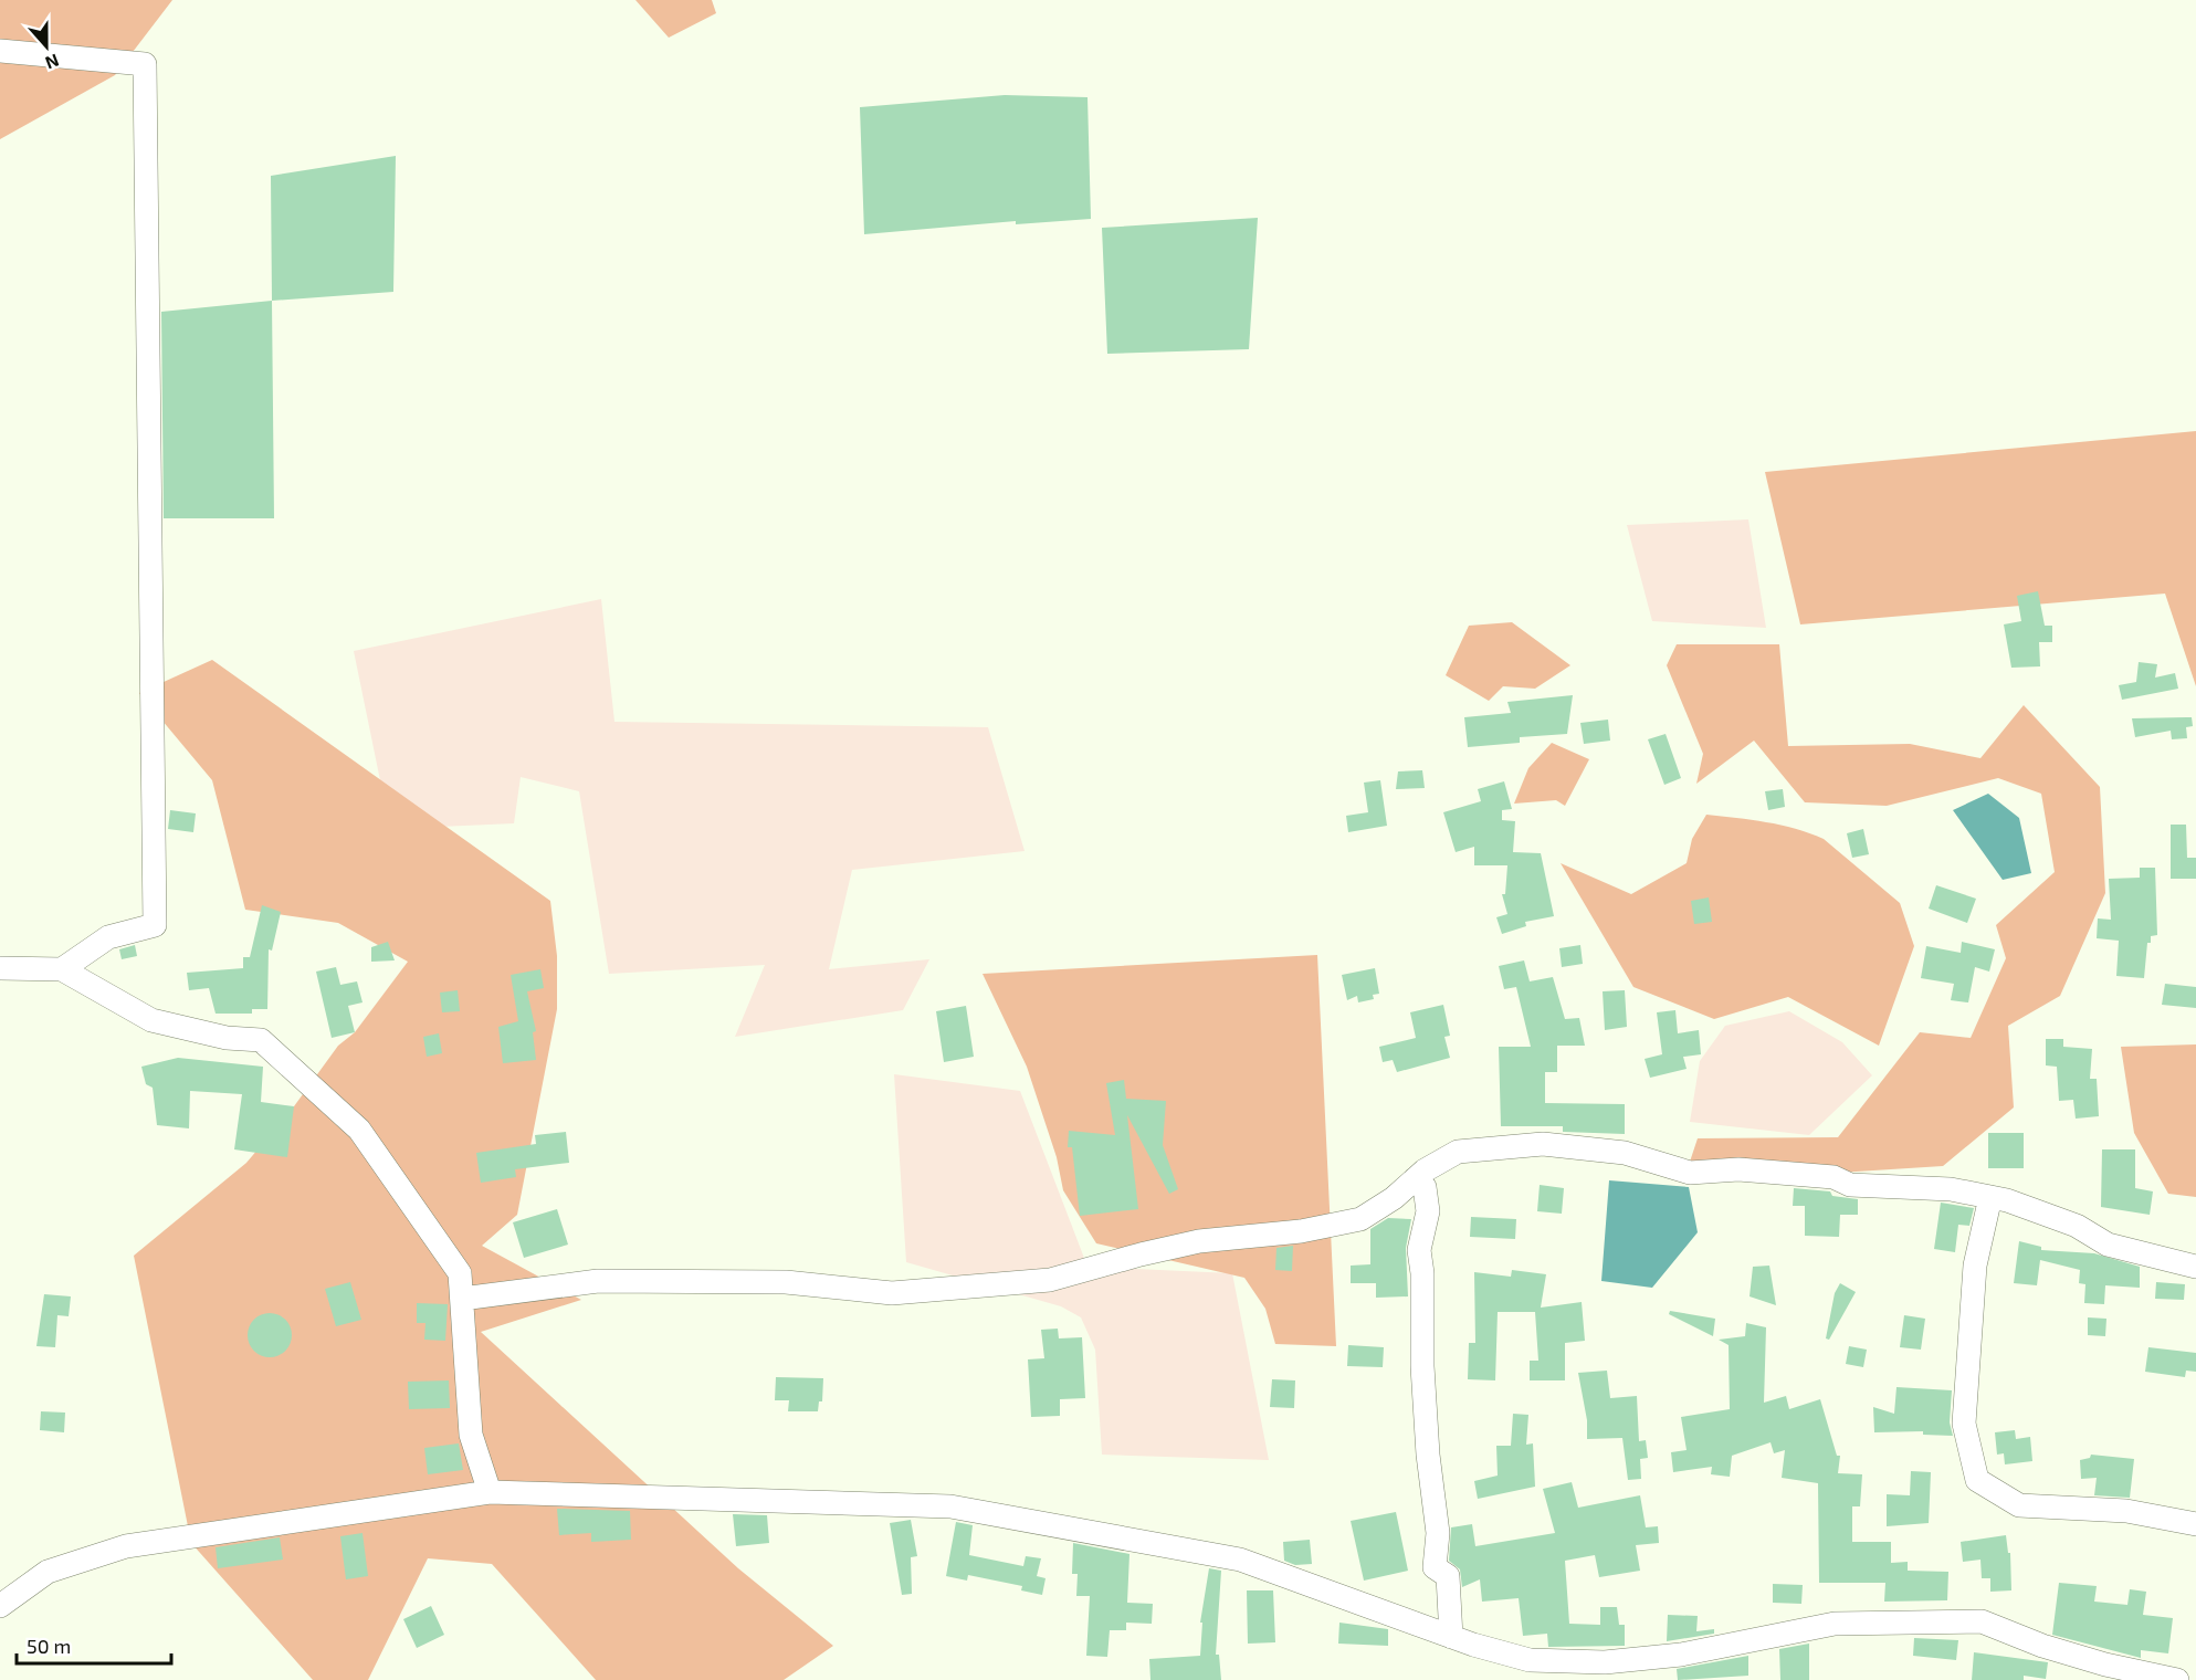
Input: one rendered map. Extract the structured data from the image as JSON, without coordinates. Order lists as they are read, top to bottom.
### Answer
{
  "scale_bar": "50 m",
  "north": "bottom"
}
